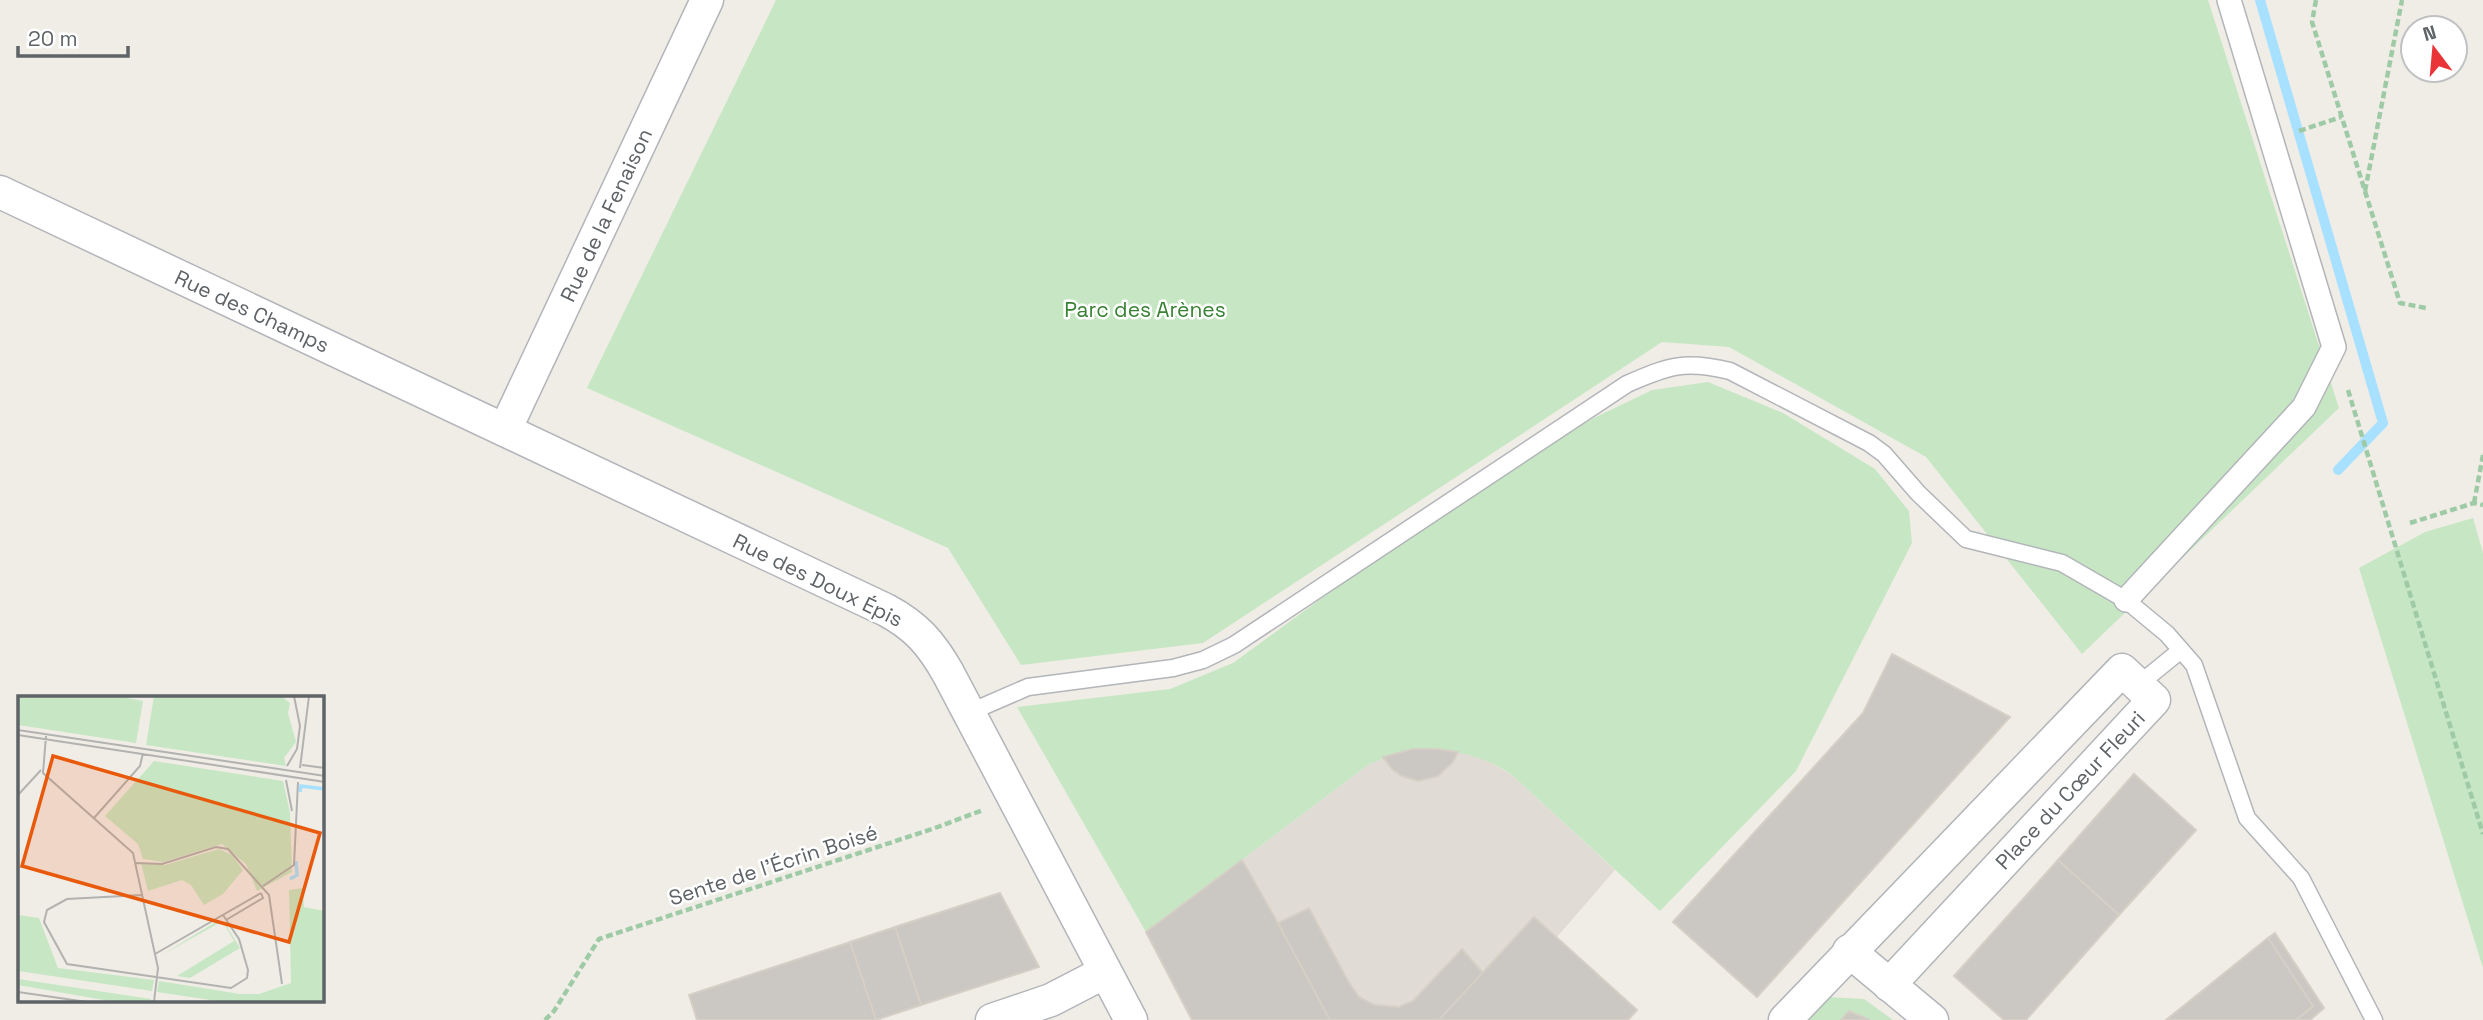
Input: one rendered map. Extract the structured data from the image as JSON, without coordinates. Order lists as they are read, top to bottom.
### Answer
{
  "streets": {
    "street": [
      "Rue de la Fenaison",
      "Rue des Champs",
      "Rue des Doux Épis",
      "Place du Cœur Fleuri"
    ],
    "path": ["Sente de l'Écrin Boisé"]
  },
  "crossings": [
    ["Rue de la Fenaison", "Rue des Champs"],
    ["Rue de la Fenaison", "Rue des Doux Épis"],
    ["Rue des Champs", "Rue des Doux Épis"],
    ["Rue des Doux Épis", "Sente de l'Écrin Boisé"]
  ],
  "parks": ["Parc des Arènes"],
  "scale_bar": "20 m",
  "north": "top"
}
